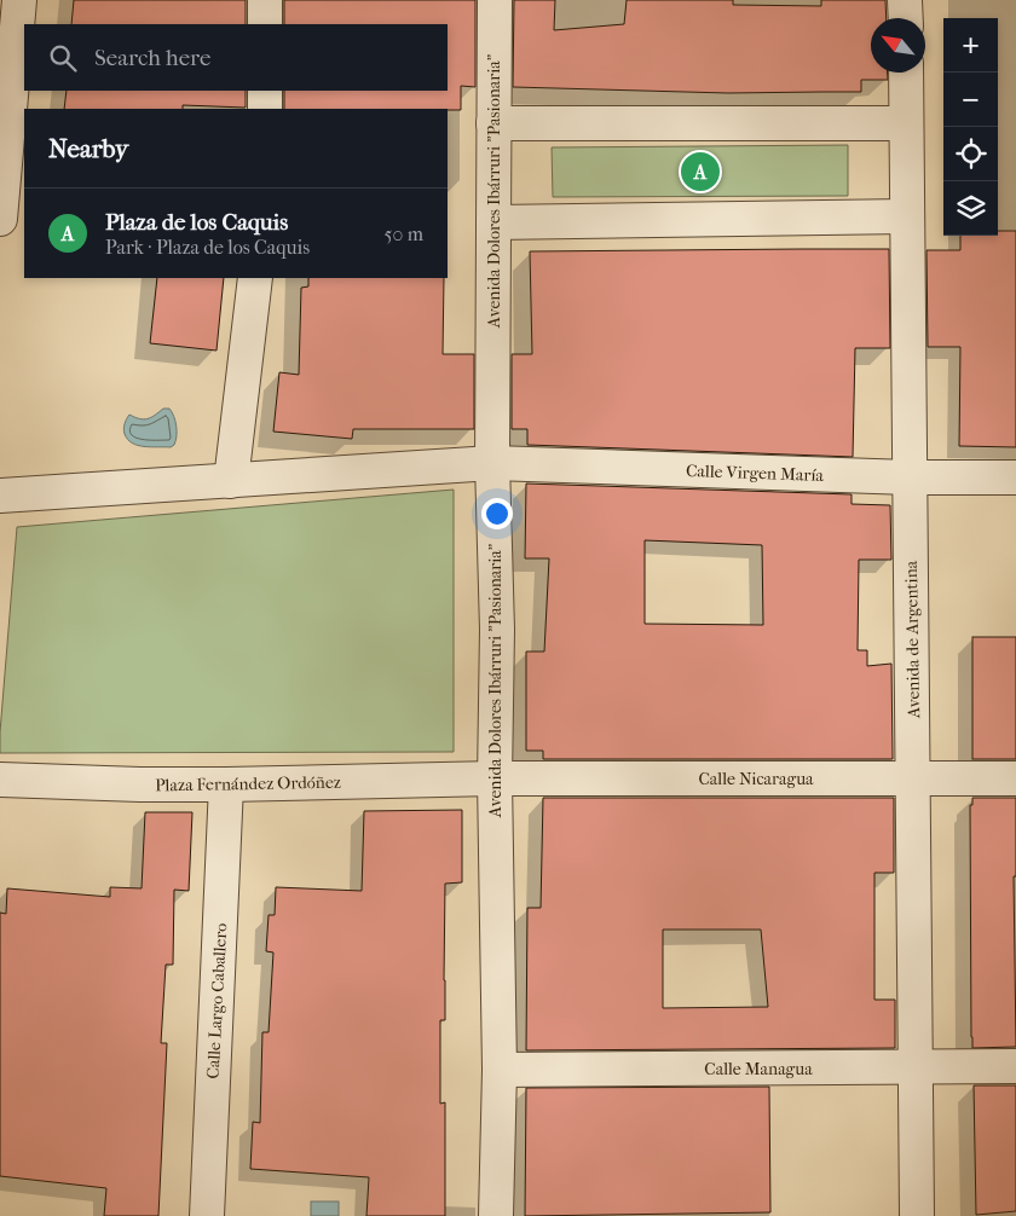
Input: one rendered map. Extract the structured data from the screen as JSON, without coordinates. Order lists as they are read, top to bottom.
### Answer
{
  "streets": {
    "street": [
      "Avenida Dolores Ibárruri \"Pasionaria\"",
      "Calle Virgen María",
      "Avenida de Argentina",
      "Calle Nicaragua",
      "Plaza Fernández Ordóñez",
      "Calle Largo Caballero",
      "Calle Managua"
    ]
  },
  "crossings": [
    ["Avenida Dolores Ibárruri \"Pasionaria\"", "Calle Virgen María"],
    ["Avenida Dolores Ibárruri \"Pasionaria\"", "Calle Nicaragua"],
    ["Avenida Dolores Ibárruri \"Pasionaria\"", "Plaza Fernández Ordóñez"],
    ["Avenida Dolores Ibárruri \"Pasionaria\"", "Calle Managua"],
    ["Calle Virgen María", "Avenida de Argentina"],
    ["Avenida de Argentina", "Calle Nicaragua"],
    ["Avenida de Argentina", "Calle Managua"],
    ["Calle Nicaragua", "Plaza Fernández Ordóñez"],
    ["Plaza Fernández Ordóñez", "Calle Largo Caballero"]
  ],
  "north": "top left",
  "page": {
    "map_buttons": ["+", "−"],
    "search": "Search here",
    "heading": "Nearby",
    "pins": "A",
    "list": [
      {
        "mark": "A",
        "name": "Plaza de los Caquis",
        "note": "Park · Plaza de los Caquis",
        "value": "50 m"
      }
    ]
  }
}
